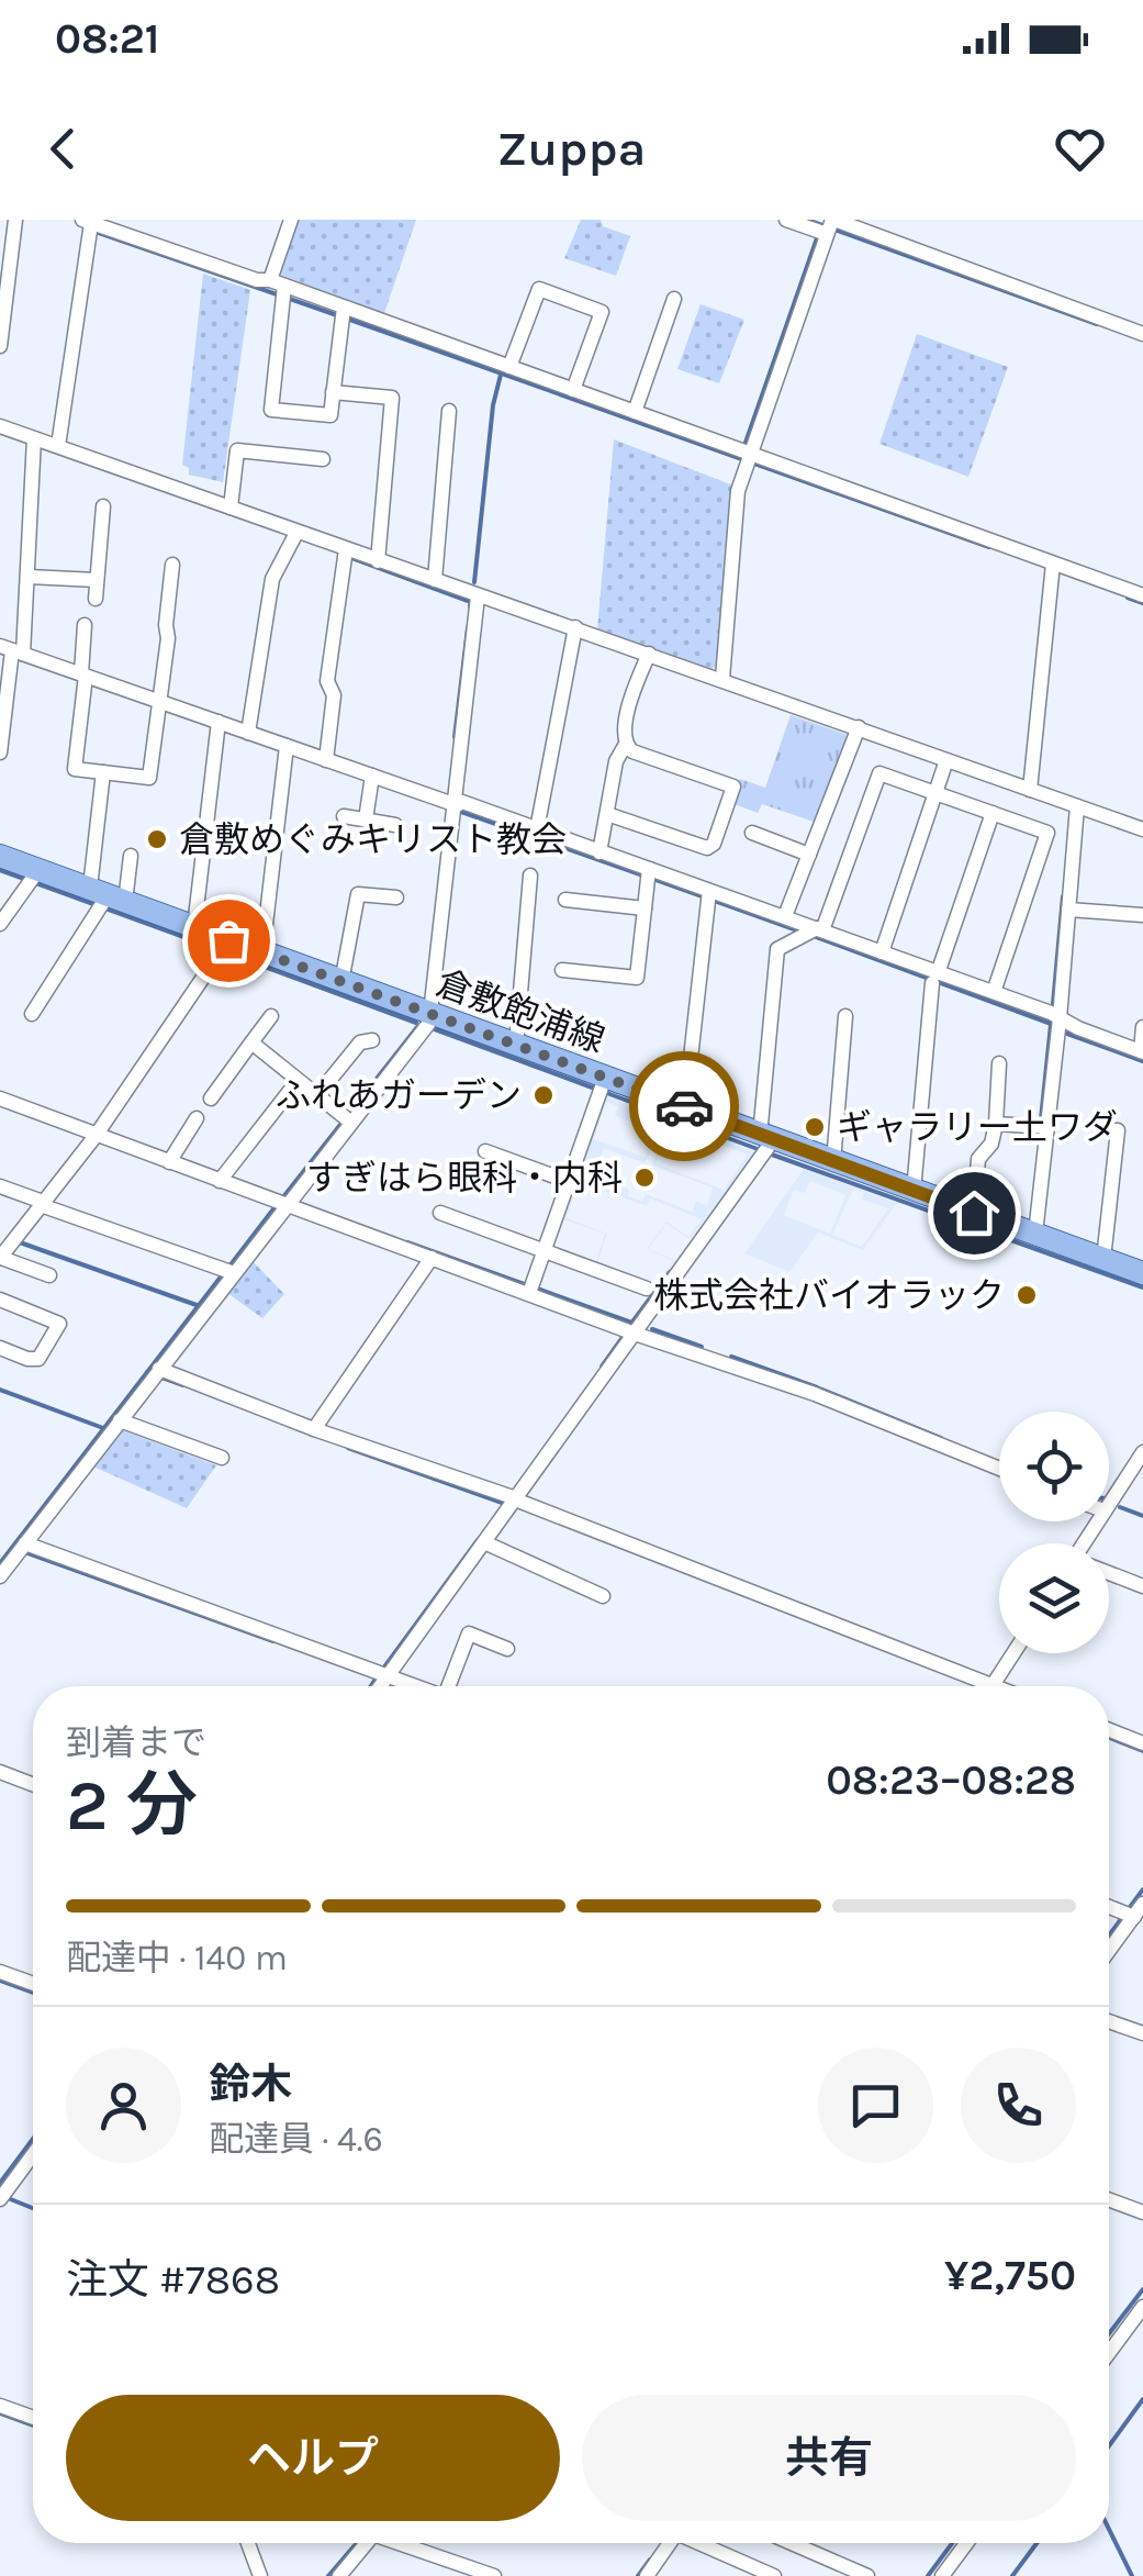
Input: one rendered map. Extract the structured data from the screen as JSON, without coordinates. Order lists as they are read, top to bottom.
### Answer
{
  "streets": {
    "main road": ["倉敷飽浦線"]
  },
  "places": [
    "倉敷めぐみキリスト教会",
    "ふれあガーデン",
    "ギャラリー土ワダ",
    "すぎはら眼科・内科",
    "株式会社バイオラック"
  ],
  "page": {
    "status": "08:21",
    "header": "Zuppa",
    "heading": ["2 分", "到着まで", "08:23–08:28"],
    "panel": [
      "鈴木",
      "配達員 · 4.6",
      "注文 #7868",
      "¥2,750"
    ],
    "bar": "配達中 · 140 m",
    "buttons": ["ヘルプ", "共有"]
  }
}
